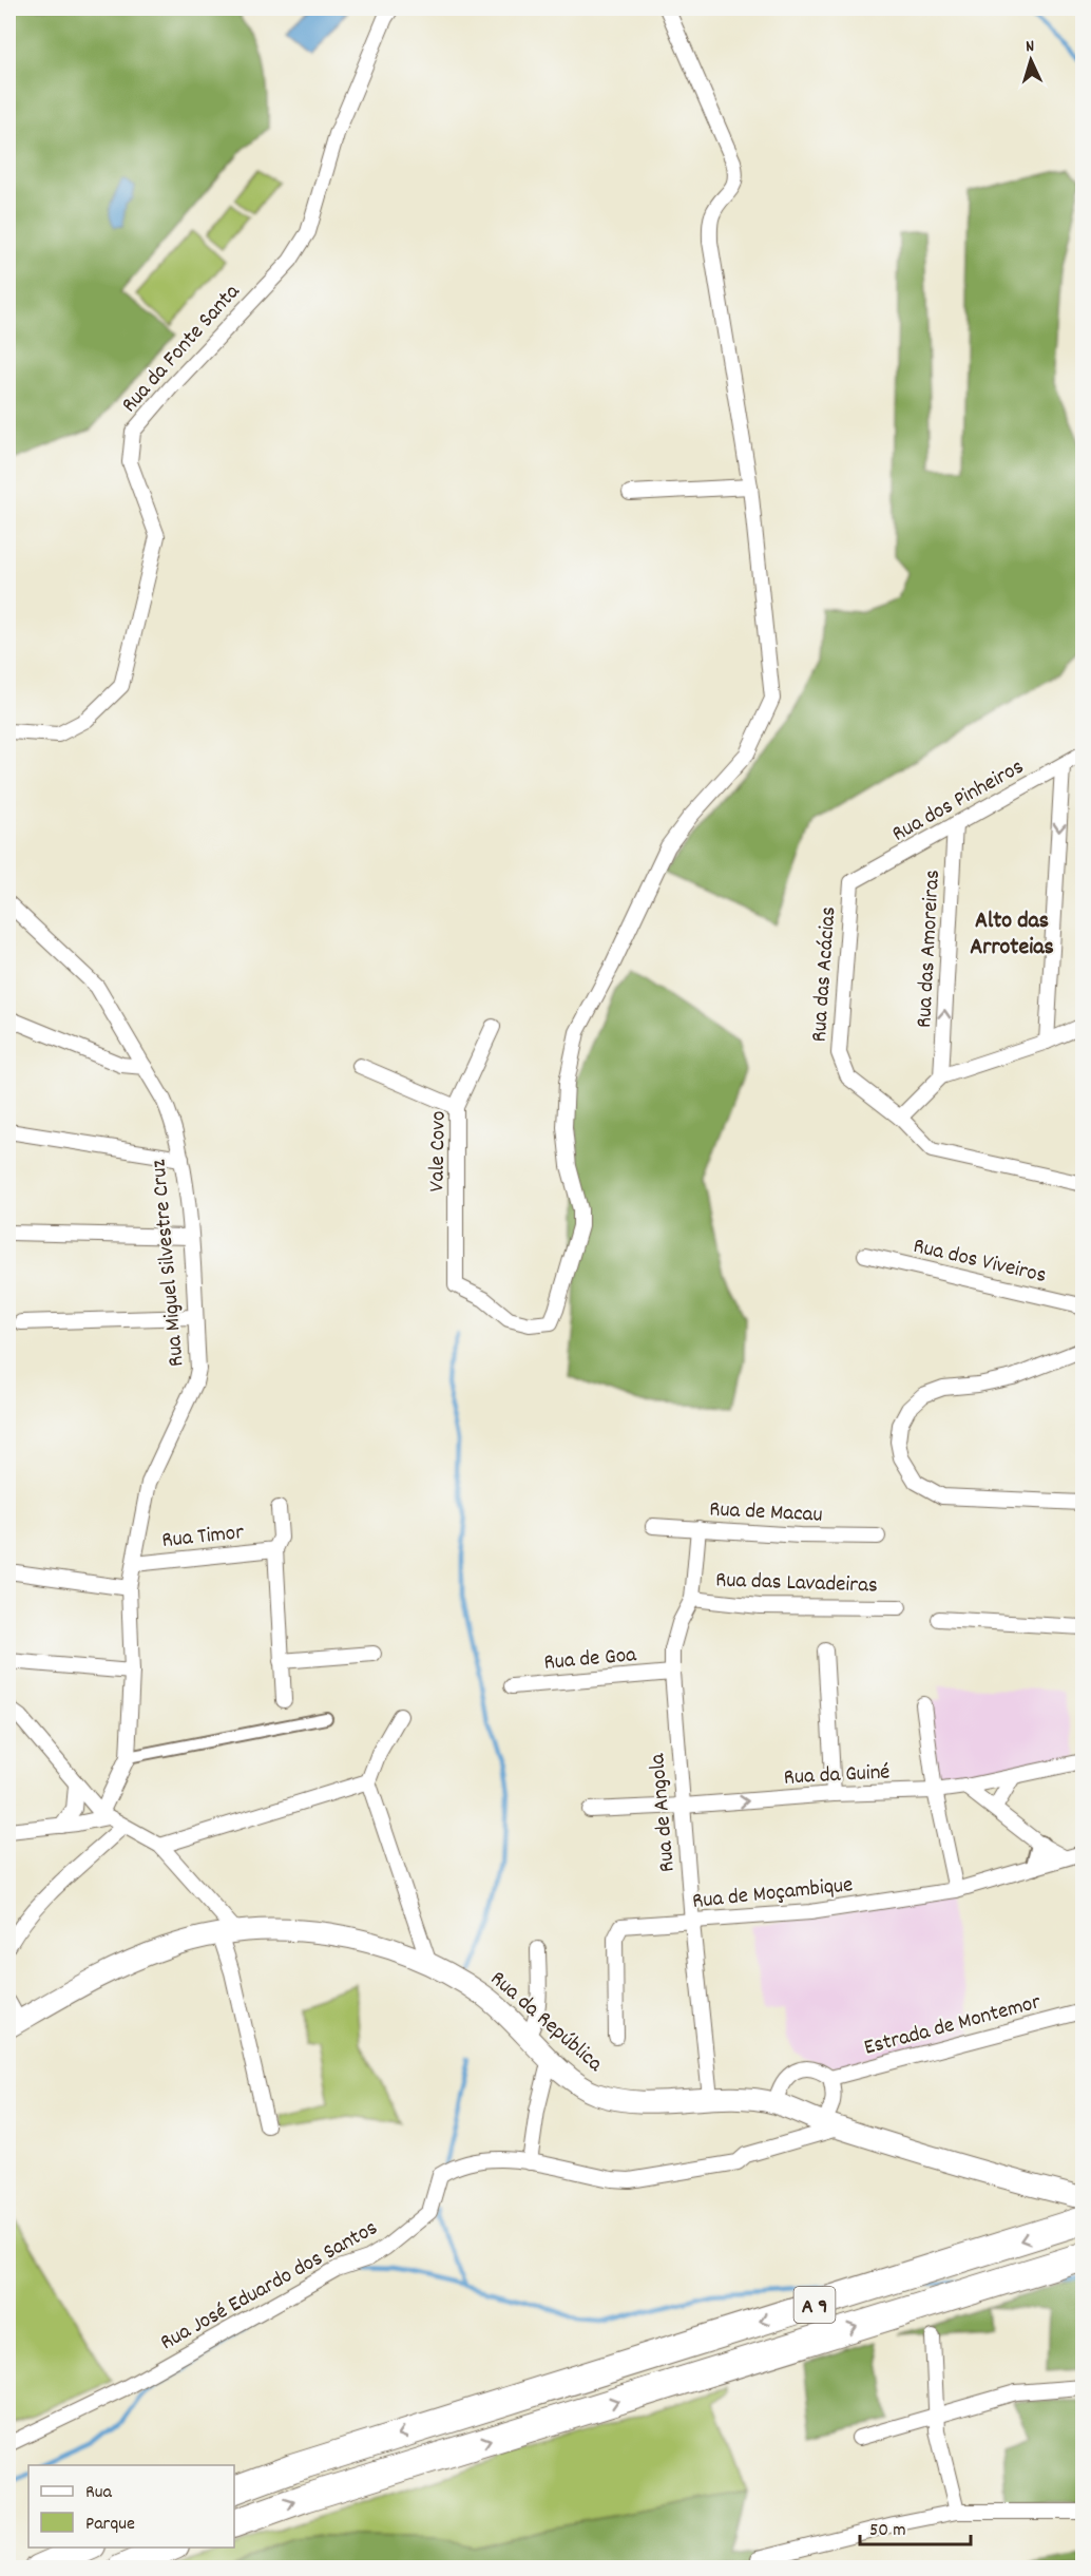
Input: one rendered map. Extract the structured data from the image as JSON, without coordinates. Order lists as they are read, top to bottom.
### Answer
{
  "streets": {
    "highway": ["A 9"],
    "main road": ["Rua da República"],
    "street": [
      "Rua da Fonte Santa",
      "Rua dos Pinheiros",
      "Rua das Amoreiras",
      "Rua das Acácias",
      "Vale Covo",
      "Rua dos Viveiros",
      "Rua Miguel Silvestre Cruz",
      "Rua de Macau",
      "Rua Timor",
      "Rua das Lavadeiras",
      "Rua de Goa",
      "Rua da Guiné",
      "Rua de Angola",
      "Rua de Moçambique",
      "Estrada de Montemor",
      "Rua José Eduardo dos Santos"
    ]
  },
  "crossings": [
    ["Rua dos Pinheiros", "Rua das Amoreiras"],
    ["Rua dos Pinheiros", "Rua das Acácias"],
    ["Rua Miguel Silvestre Cruz", "Rua Timor"],
    ["Rua de Macau", "Rua de Angola"],
    ["Rua das Lavadeiras", "Rua de Angola"],
    ["Rua de Goa", "Rua de Angola"],
    ["Rua da Guiné", "Rua de Angola"],
    ["Rua de Angola", "Rua de Moçambique"],
    ["Rua de Angola", "Rua da República"],
    ["Rua da República", "Rua José Eduardo dos Santos"]
  ],
  "districts": ["Alto das Arroteias"],
  "legend": ["Rua", "Parque"],
  "scale_bar": "50 m",
  "north": "top"
}
